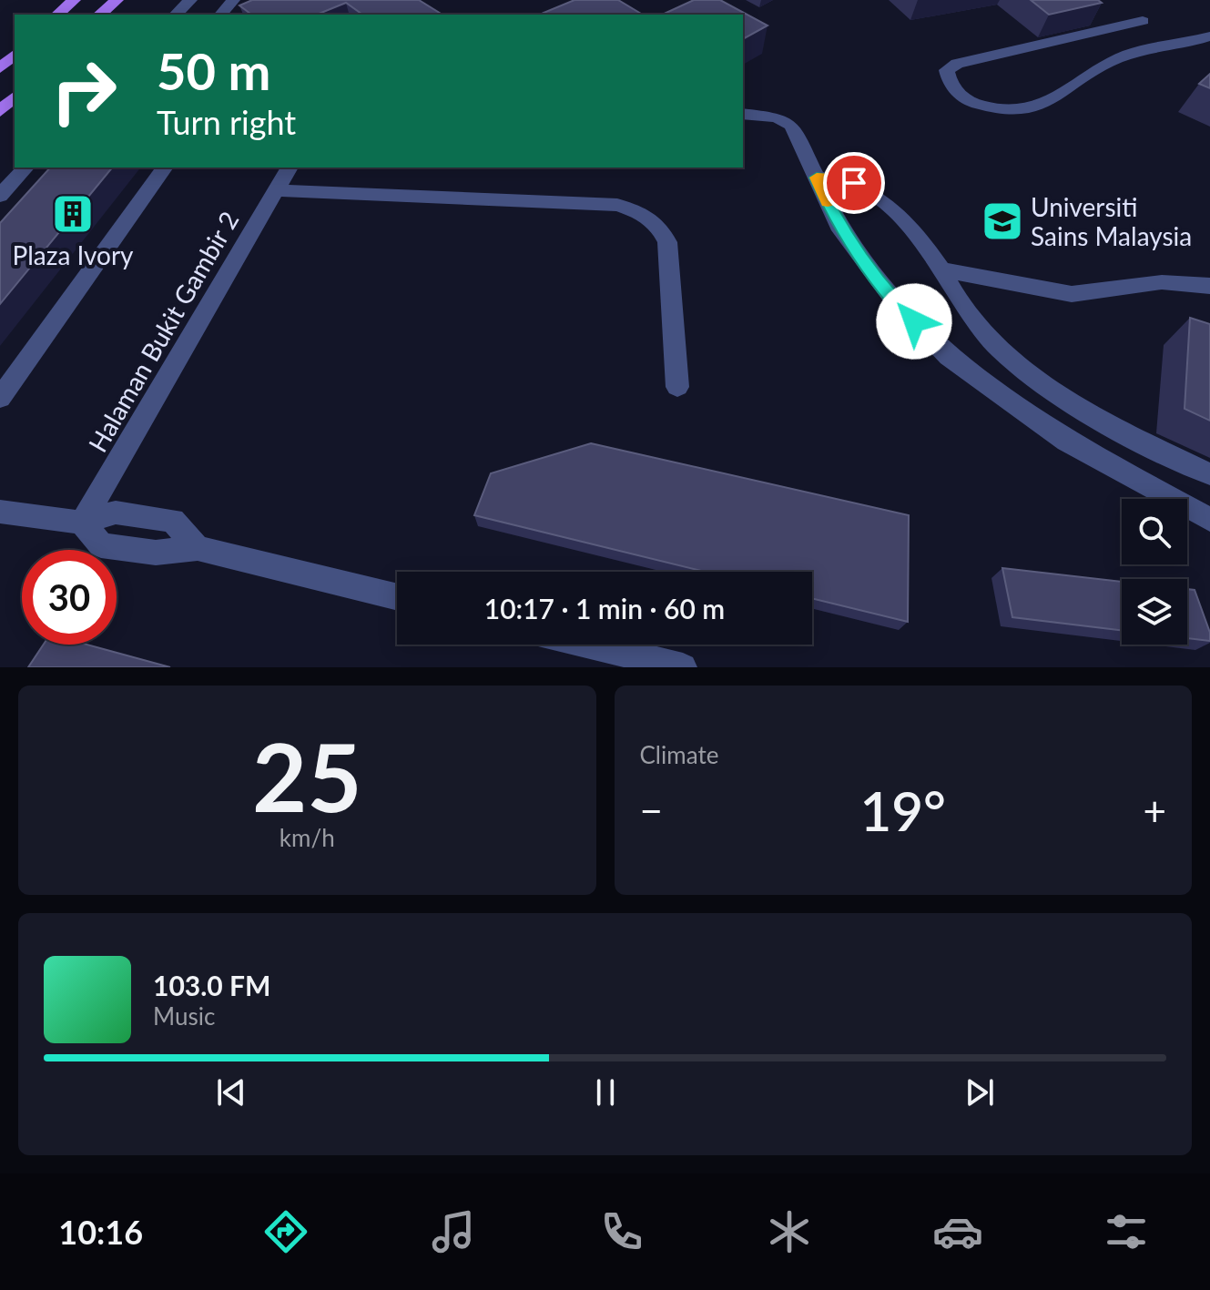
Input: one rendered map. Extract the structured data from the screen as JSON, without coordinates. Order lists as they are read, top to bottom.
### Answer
{
  "streets": {
    "street": ["Halaman Bukit Gambir 2"]
  },
  "places": {
    "building": ["Plaza Ivory"],
    "school or university": ["Universiti Sains Malaysia"]
  },
  "page": {
    "turn": ["50 m", "Turn right"],
    "limit": "30",
    "trip": "10:17 · 1 min · 60 m",
    "tile": [
      ["25", "km/h"],
      "Climate"
    ],
    "heat": ["−", "19°", "+"],
    "song": ["103.0 FM", "Music"],
    "tabs": "10:16"
  }
}
